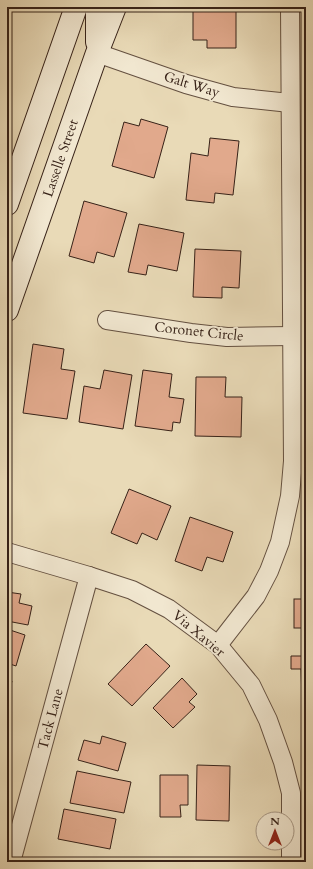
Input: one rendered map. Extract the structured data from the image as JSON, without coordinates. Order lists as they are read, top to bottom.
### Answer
{
  "streets": {
    "main road": ["Lasselle Street"],
    "street": [
      "Galt Way",
      "Coronet Circle",
      "Via Xavier",
      "Tack Lane"
    ]
  },
  "crossings": [
    ["Galt Way", "Lasselle Street"],
    ["Via Xavier", "Tack Lane"]
  ],
  "north": "top"
}
